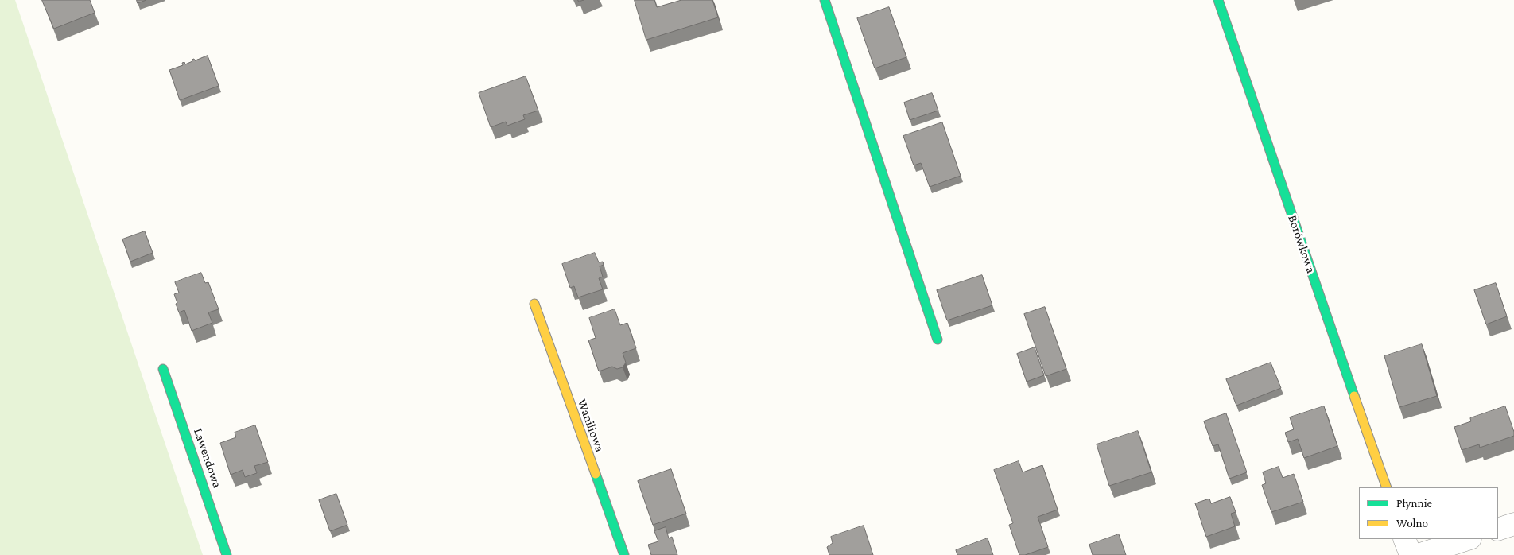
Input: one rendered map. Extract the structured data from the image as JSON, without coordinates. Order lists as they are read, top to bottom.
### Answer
{
  "streets": {
    "street": ["Borówkowa", "Waniliowa", "Lawendowa"]
  },
  "legend": ["Płynnie", "Wolno"]
}
